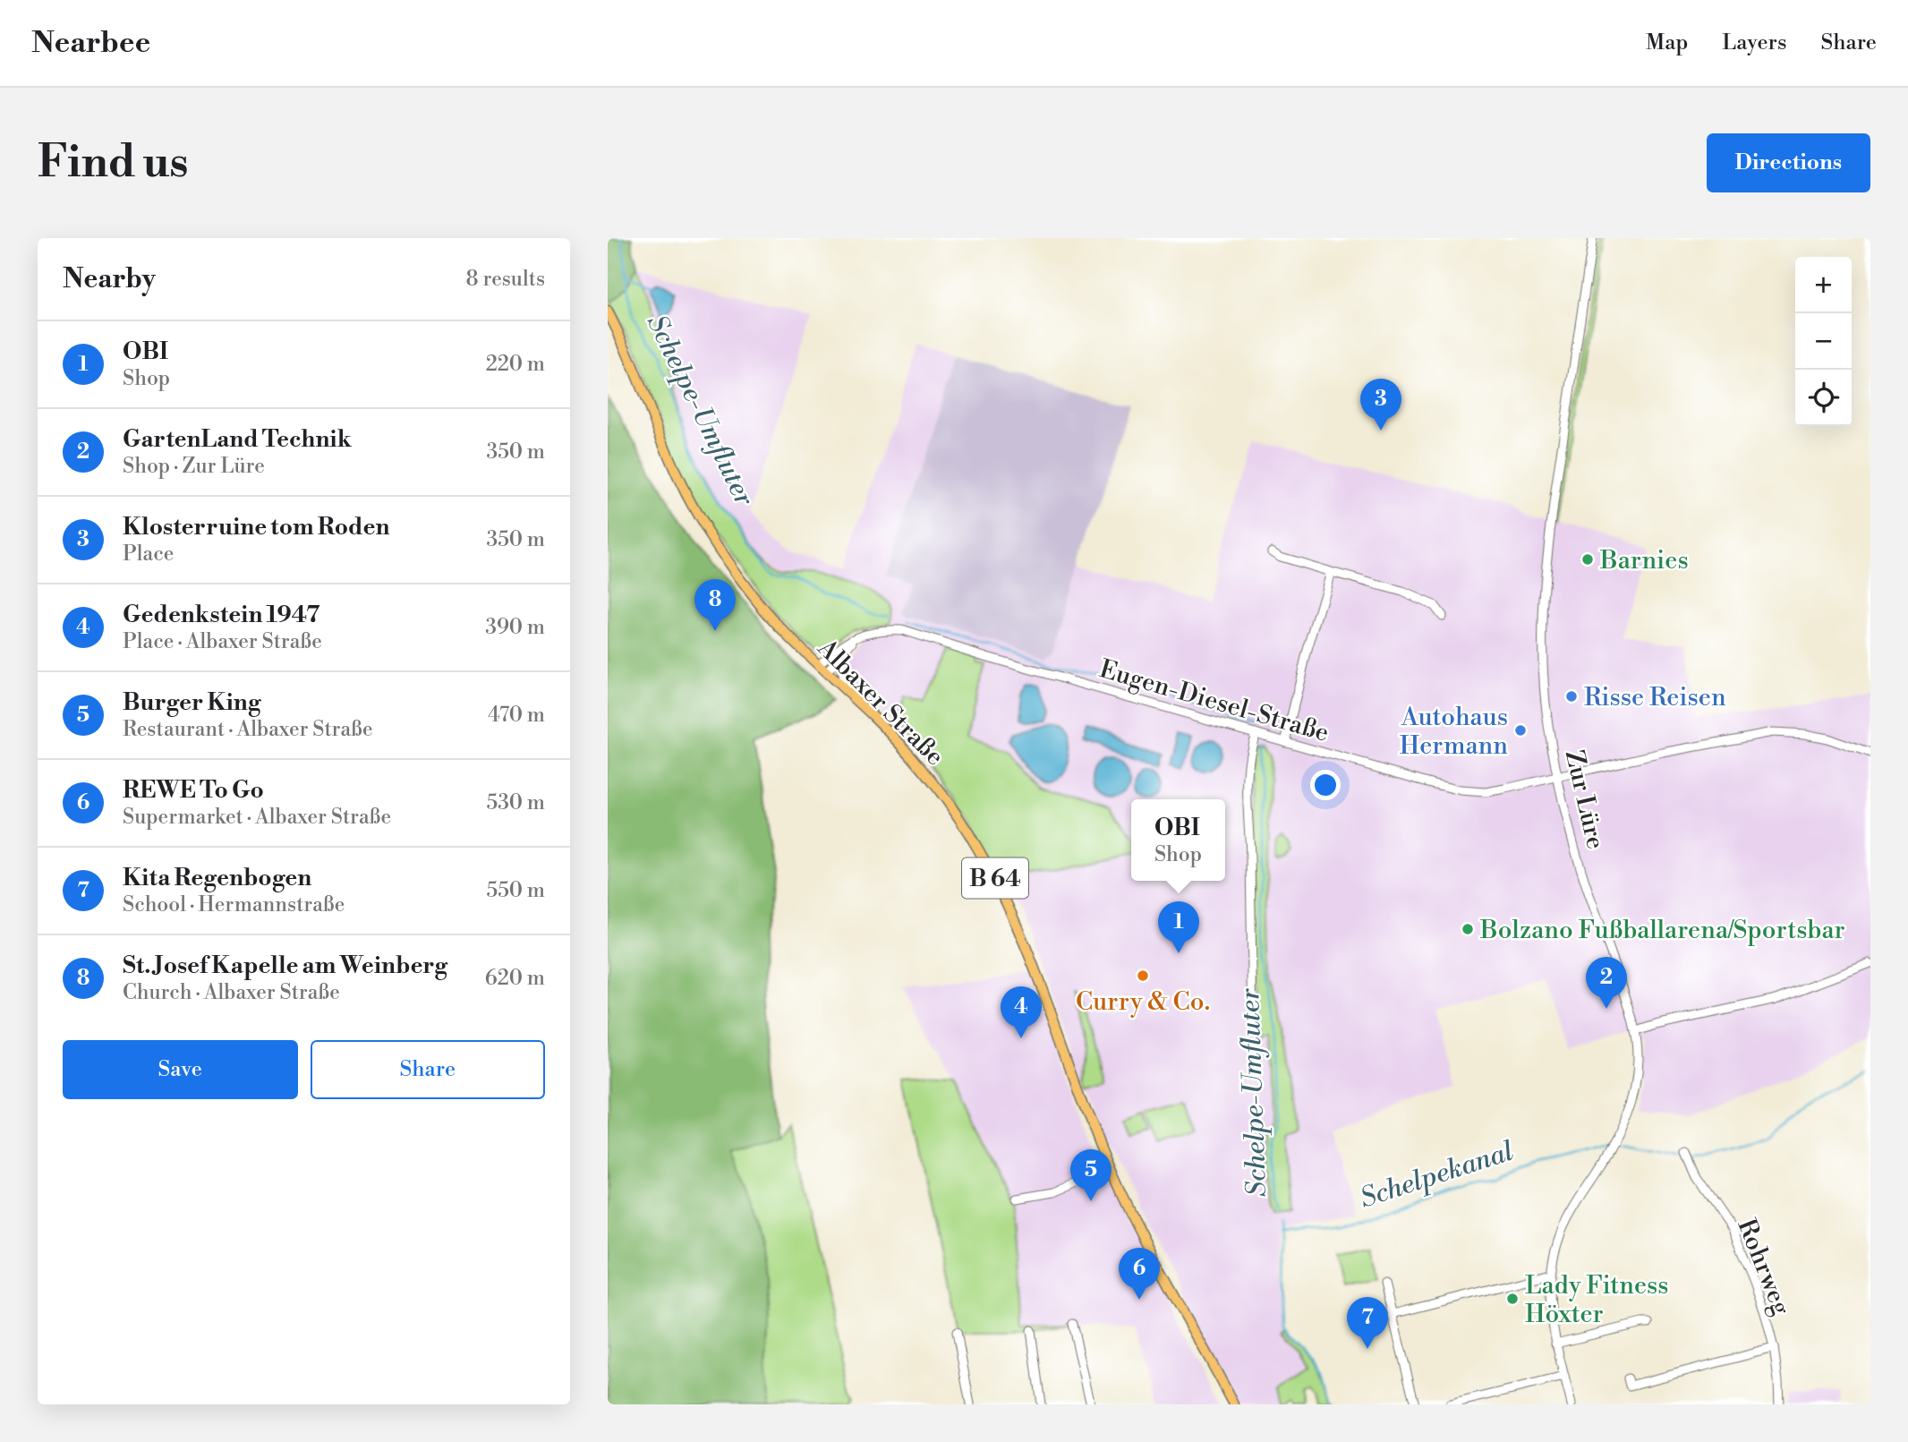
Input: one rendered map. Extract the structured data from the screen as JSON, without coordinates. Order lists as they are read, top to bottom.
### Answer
{
  "streets": {
    "main road": ["Albaxer Straße", "B 64"],
    "street": ["Eugen-Diesel-Straße", "Zur Lüre", "Rohrweg"]
  },
  "crossings": [
    ["Eugen-Diesel-Straße", "Albaxer Straße"],
    ["Eugen-Diesel-Straße", "Zur Lüre"]
  ],
  "water": ["Schelpe-Umfluter", "Schelpekanal"],
  "places": [
    "Barnies",
    "Risse Reisen",
    "Autohaus Hermann",
    "Bolzano Fußballarena/Sportsbar",
    "Curry & Co.",
    "Lady Fitness Höxter"
  ],
  "page": {
    "header": "Nearbee",
    "nav": ["Map", "Layers", "Share"],
    "buttons": [
      "Directions",
      ["Save", "Share"]
    ],
    "title": "Find us",
    "heading": ["Nearby", "8 results"],
    "map_buttons": ["+", "−"],
    "list": [
      {
        "mark": "1",
        "name": "OBI",
        "note": "Shop",
        "value": "220 m"
      },
      {
        "mark": "2",
        "name": "GartenLand Technik",
        "note": "Shop · Zur Lüre",
        "value": "350 m"
      },
      {
        "mark": "3",
        "name": "Klosterruine tom Roden",
        "note": "Place",
        "value": "350 m"
      },
      {
        "mark": "4",
        "name": "Gedenkstein 1947",
        "note": "Place · Albaxer Straße",
        "value": "390 m"
      },
      {
        "mark": "5",
        "name": "Burger King",
        "note": "Restaurant · Albaxer Straße",
        "value": "470 m"
      },
      {
        "mark": "6",
        "name": "REWE To Go",
        "note": "Supermarket · Albaxer Straße",
        "value": "530 m"
      },
      {
        "mark": "7",
        "name": "Kita Regenbogen",
        "note": "School · Hermannstraße",
        "value": "550 m"
      },
      {
        "mark": "8",
        "name": "St. Josef Kapelle am Weinberg",
        "note": "Church · Albaxer Straße",
        "value": "620 m"
      }
    ],
    "pins": [
      "3",
      "8",
      "1",
      "2",
      "4",
      "5",
      "6",
      "7"
    ],
    "popup": ["OBI", "Shop"]
  }
}
